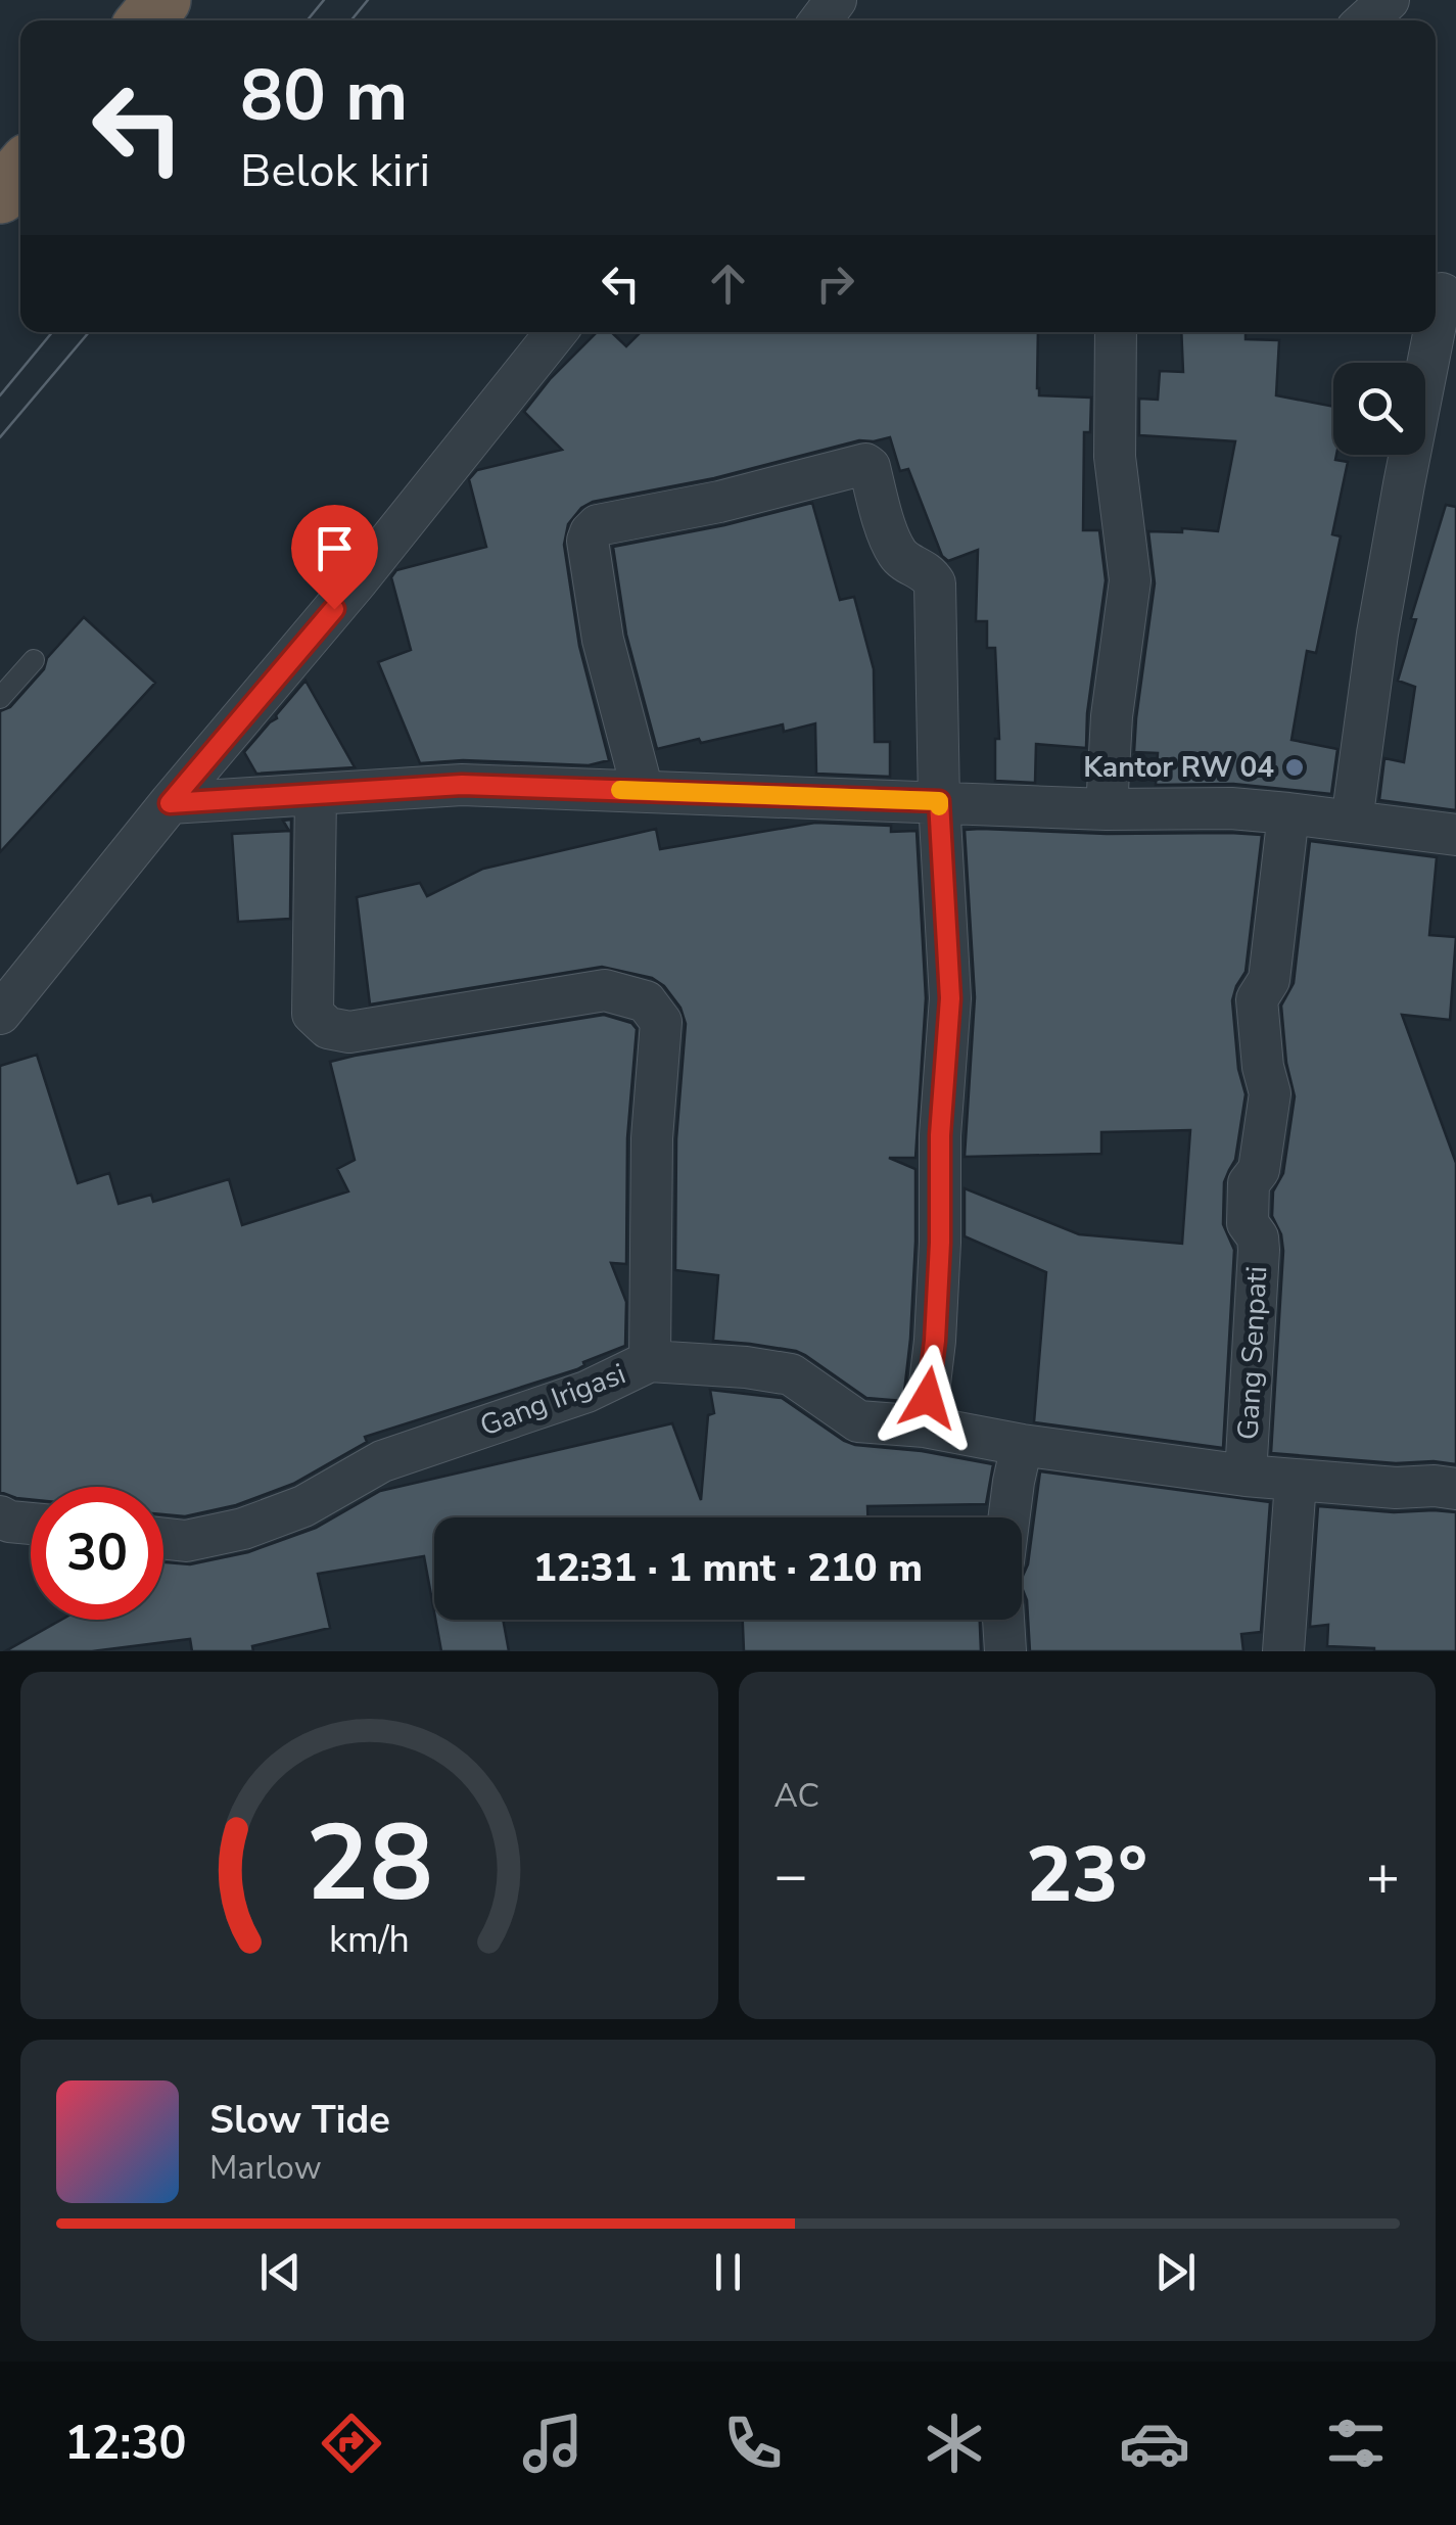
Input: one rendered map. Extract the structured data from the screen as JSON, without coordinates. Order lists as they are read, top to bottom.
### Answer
{
  "streets": {
    "street": ["Gang Senpati", "Gang Irigasi"]
  },
  "crossings": [
    ["Gang Senpati", "Gang Irigasi"]
  ],
  "places": ["Kantor RW 04"],
  "page": {
    "turn": ["80 m", "Belok kiri"],
    "limit": "30",
    "trip": "12:31 · 1 mnt · 210 m",
    "tile": "AC",
    "heat": ["−", "23°", "+"],
    "song": ["Slow Tide", "Marlow"],
    "tabs": "12:30",
    "gauge": ["28", "km/h"]
  }
}
